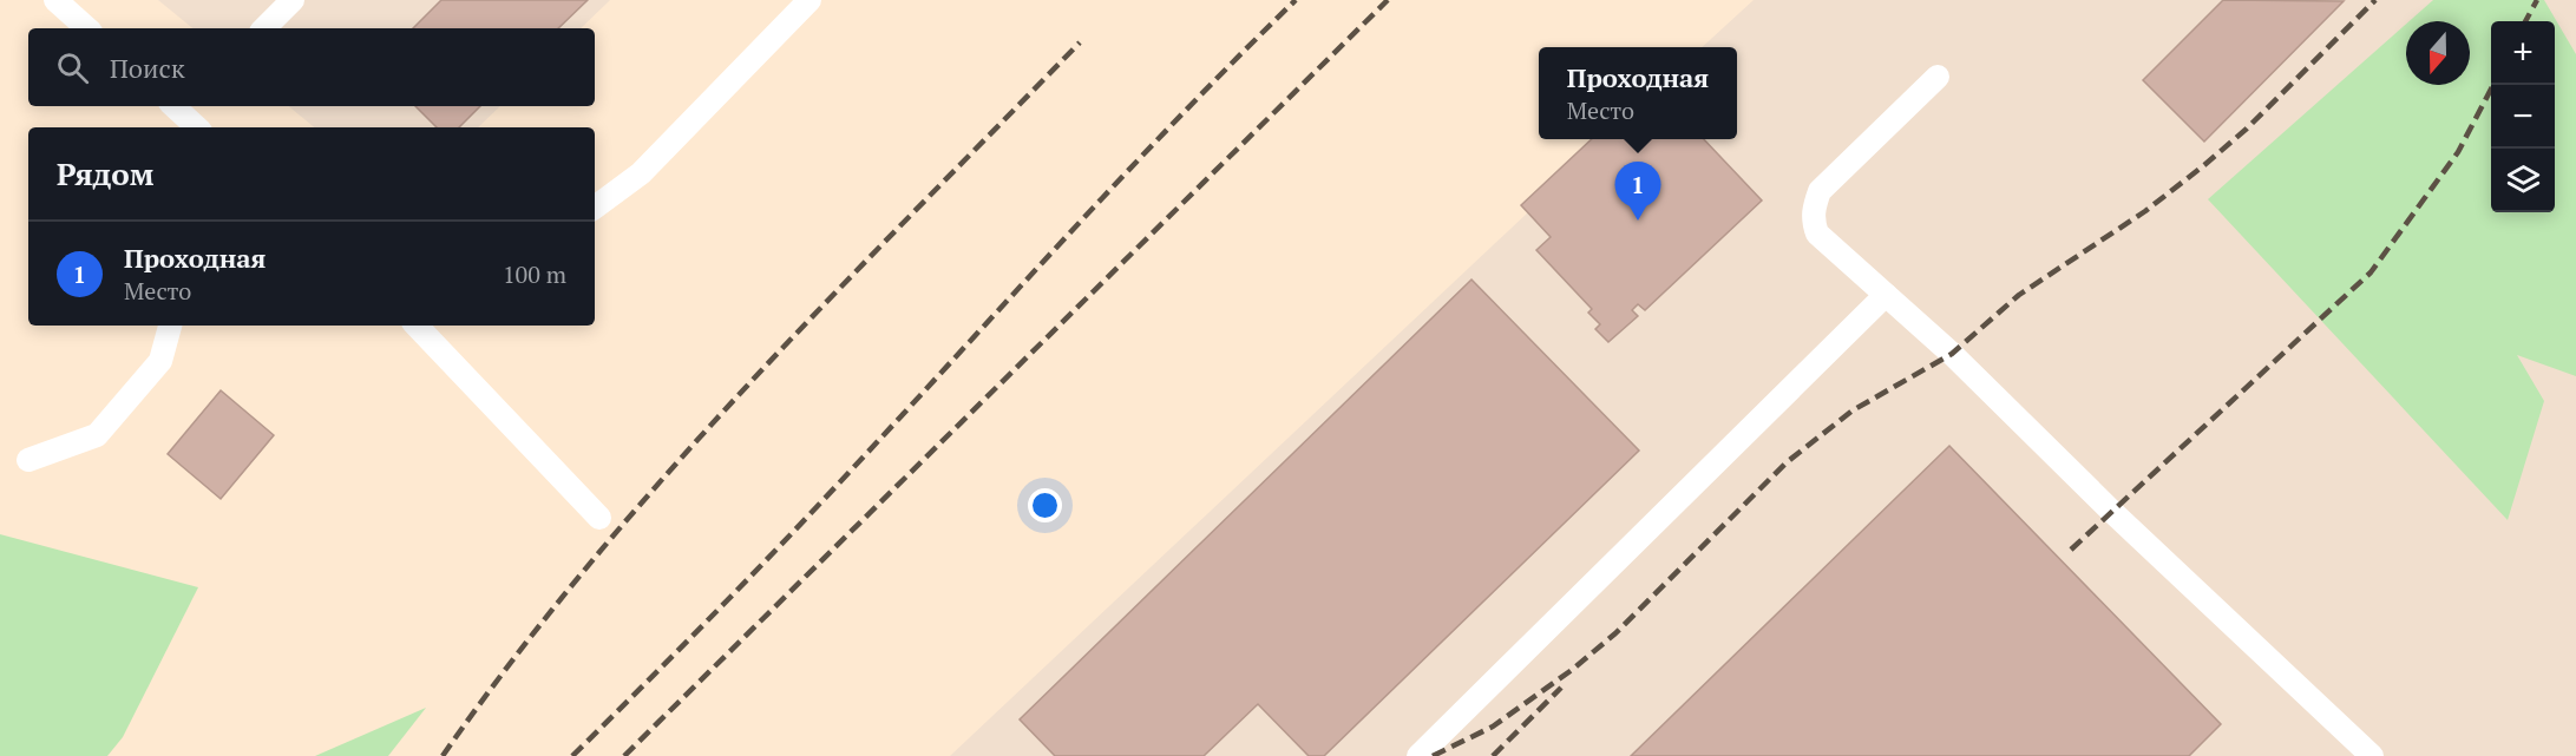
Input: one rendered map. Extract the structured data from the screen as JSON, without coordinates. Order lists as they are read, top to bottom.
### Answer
{
  "north": "bottom",
  "page": {
    "map_buttons": ["+", "−"],
    "search": "Поиск",
    "popup": ["Проходная", "Место"],
    "heading": "Рядом",
    "pins": "1",
    "list": [
      {
        "mark": "1",
        "name": "Проходная",
        "note": "Место",
        "value": "100 m"
      }
    ]
  }
}
